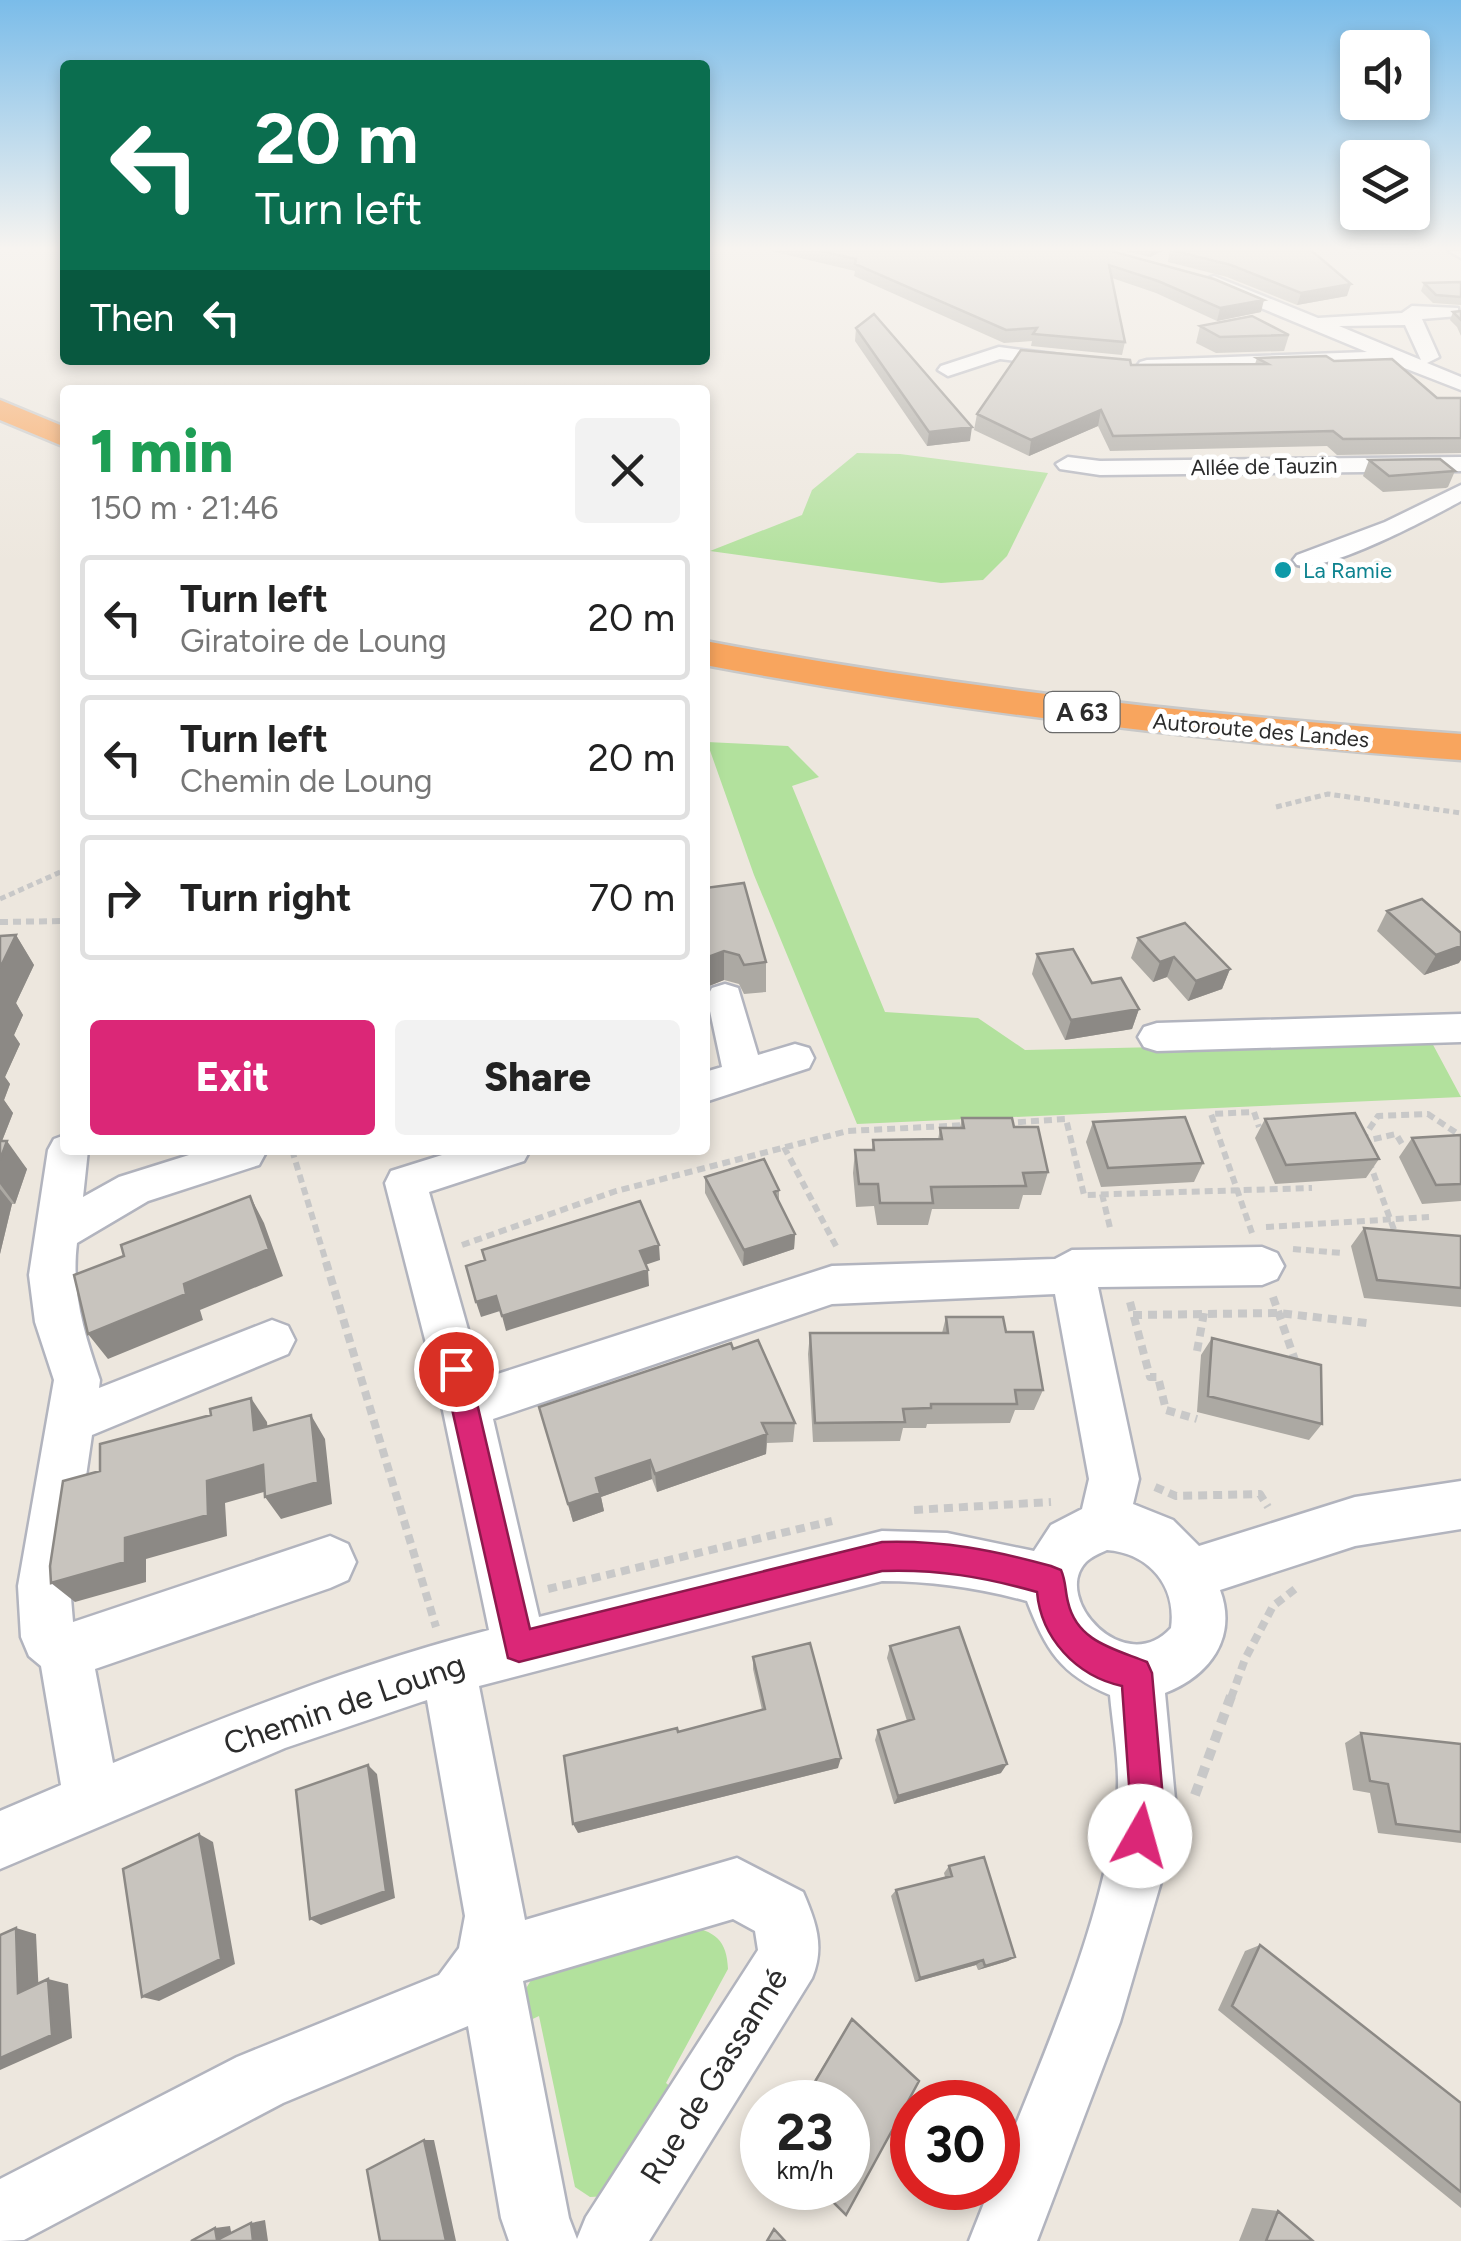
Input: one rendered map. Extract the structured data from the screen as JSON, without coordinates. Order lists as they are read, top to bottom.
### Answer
{
  "streets": {
    "highway": ["A 63", "Autoroute des Landes"],
    "street": ["Allée de Tauzin", "Chemin de Loung", "Rue de Gassanné"]
  },
  "places": ["La Ramie"],
  "page": {
    "turn": ["20 m", "Turn left"],
    "then": "Then",
    "heading": ["1 min", "150 m · 21:46"],
    "list": [
      {
        "name": "Turn left",
        "note": "Giratoire de Loung",
        "value": "20 m"
      },
      {
        "name": "Turn left",
        "note": "Chemin de Loung",
        "value": "20 m"
      },
      {
        "name": "Turn right",
        "value": "70 m"
      }
    ],
    "buttons": ["Exit", "Share"],
    "speed": "23 km/h",
    "limit": "30"
  }
}
